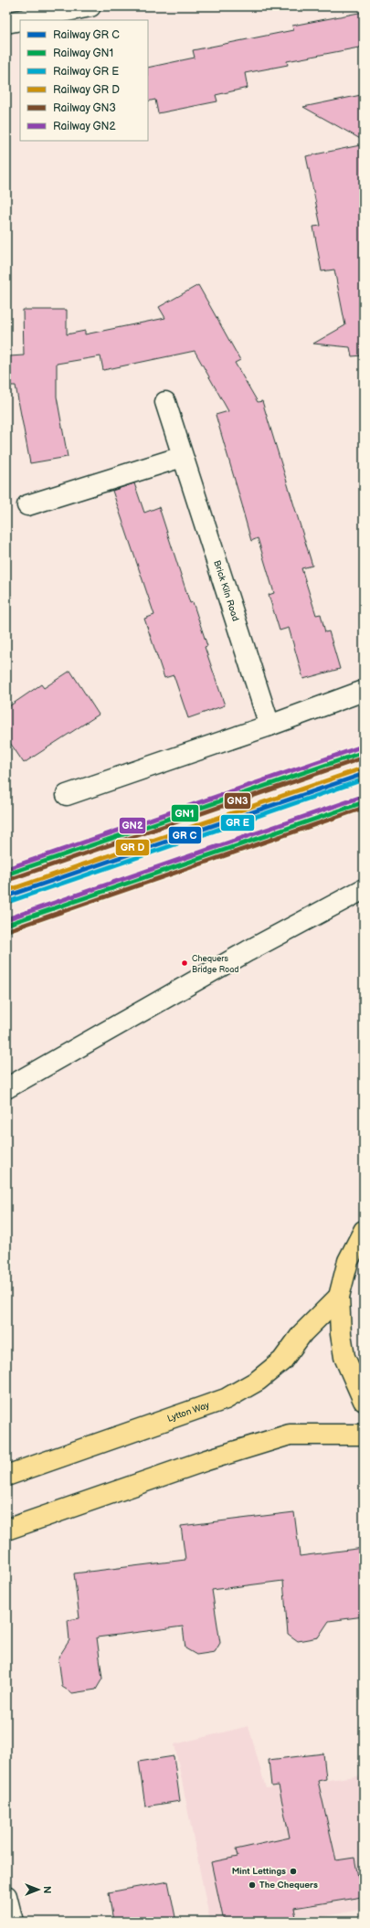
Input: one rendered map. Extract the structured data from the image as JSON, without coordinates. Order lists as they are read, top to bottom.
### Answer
{
  "streets": {
    "main road": ["Lytton Way"],
    "street": ["Brick Kiln Road"]
  },
  "places": ["Chequers Bridge Road", "Mint Lettings", "The Chequers"],
  "lines": ["rail line GN2", "rail line GN1", "rail line GN3"],
  "legend": [
    "Railway GR C",
    "Railway GN1",
    "Railway GR E",
    "Railway GR D",
    "Railway GN3",
    "Railway GN2"
  ],
  "north": "right"
}
